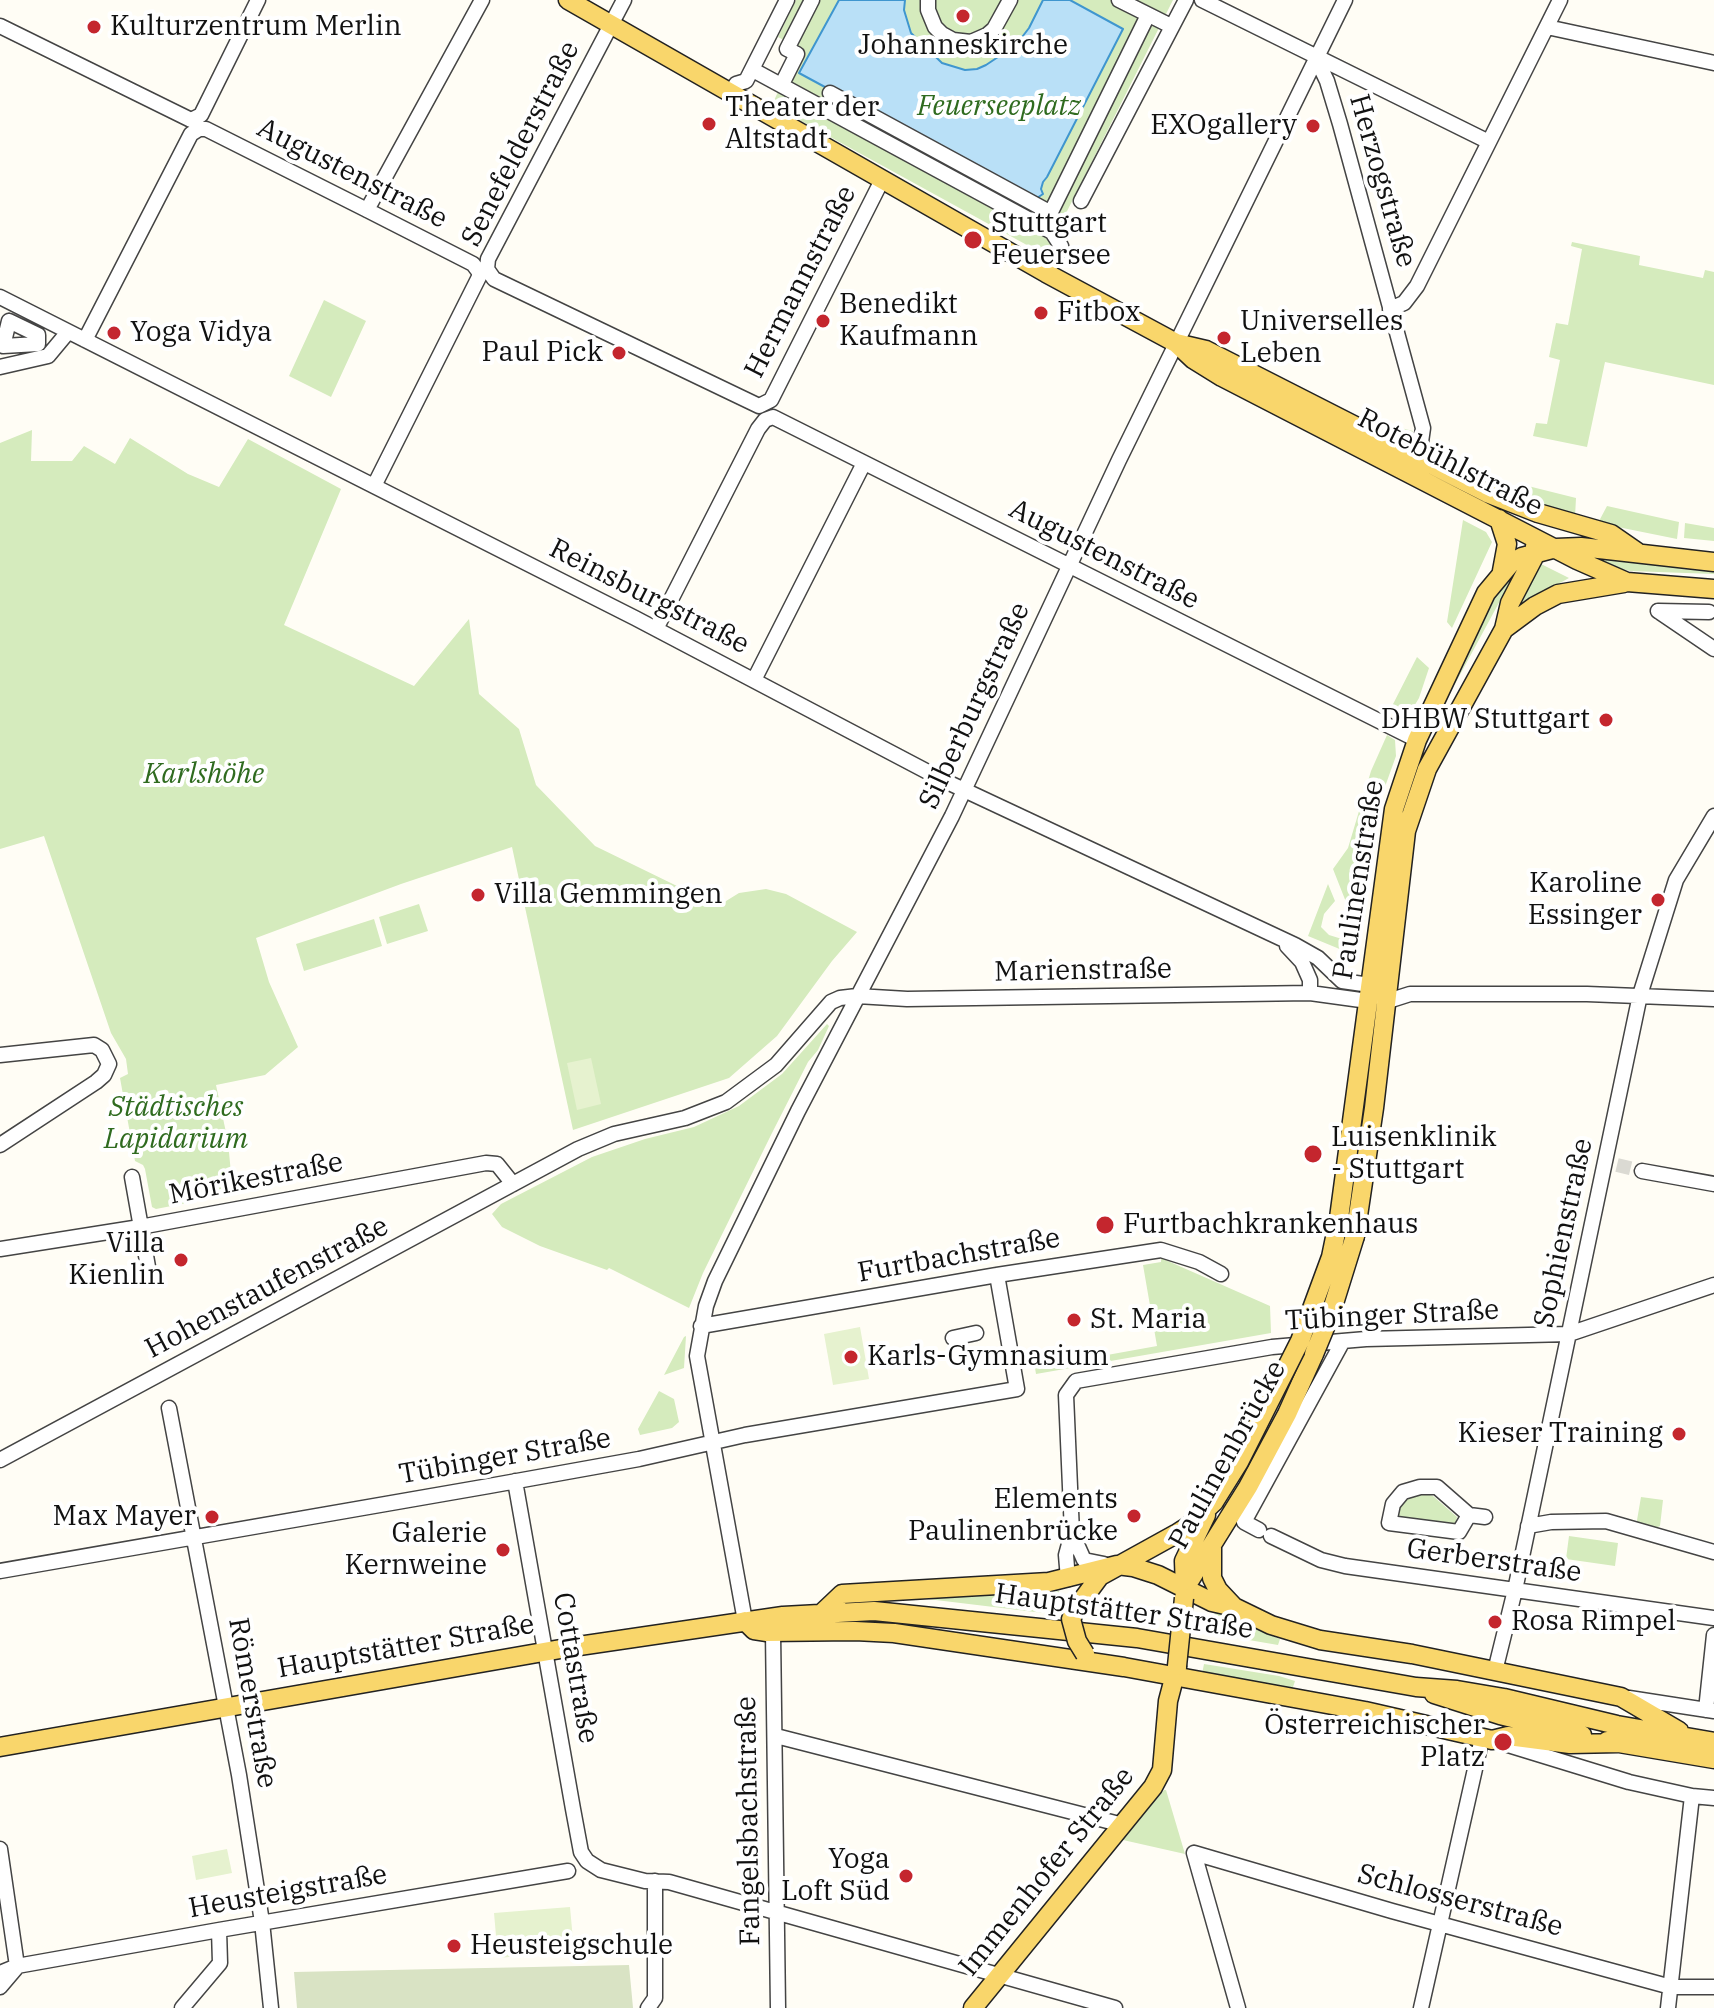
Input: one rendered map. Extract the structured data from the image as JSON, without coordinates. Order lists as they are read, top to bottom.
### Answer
{
  "streets": {
    "main road": [
      "Rotebühlstraße",
      "Paulinenstraße",
      "Paulinenbrücke",
      "Hauptstätter Straße",
      "Immenhofer Straße"
    ],
    "street": [
      "Senefelderstraße",
      "Augustenstraße",
      "Herzogstraße",
      "Hermannstraße",
      "Reinsburgstraße",
      "Silberburgstraße",
      "Marienstraße",
      "Mörikestraße",
      "Sophienstraße",
      "Furtbachstraße",
      "Hohenstaufenstraße",
      "Tübinger Straße",
      "Gerberstraße",
      "Cottastraße",
      "Römerstraße",
      "Fangelsbachstraße",
      "Heusteigstraße",
      "Schlosserstraße"
    ]
  },
  "crossings": [
    ["Senefelderstraße", "Augustenstraße"],
    ["Senefelderstraße", "Rotebühlstraße"],
    ["Senefelderstraße", "Reinsburgstraße"],
    ["Augustenstraße", "Hermannstraße"],
    ["Augustenstraße", "Silberburgstraße"],
    ["Augustenstraße", "Paulinenstraße"],
    ["Herzogstraße", "Rotebühlstraße"],
    ["Herzogstraße", "Silberburgstraße"],
    ["Hermannstraße", "Rotebühlstraße"],
    ["Hermannstraße", "Reinsburgstraße"],
    ["Rotebühlstraße", "Silberburgstraße"],
    ["Rotebühlstraße", "Paulinenstraße"],
    ["Reinsburgstraße", "Silberburgstraße"],
    ["Reinsburgstraße", "Marienstraße"],
    ["Silberburgstraße", "Marienstraße"],
    ["Silberburgstraße", "Furtbachstraße"],
    ["Silberburgstraße", "Hohenstaufenstraße"],
    ["Silberburgstraße", "Tübinger Straße"],
    ["Paulinenstraße", "Marienstraße"],
    ["Paulinenstraße", "Paulinenbrücke"],
    ["Marienstraße", "Sophienstraße"],
    ["Marienstraße", "Hohenstaufenstraße"],
    ["Mörikestraße", "Hohenstaufenstraße"],
    ["Sophienstraße", "Tübinger Straße"],
    ["Sophienstraße", "Gerberstraße"],
    ["Furtbachstraße", "Tübinger Straße"],
    ["Tübinger Straße", "Gerberstraße"],
    ["Tübinger Straße", "Cottastraße"],
    ["Tübinger Straße", "Römerstraße"],
    ["Hauptstätter Straße", "Cottastraße"],
    ["Hauptstätter Straße", "Römerstraße"],
    ["Römerstraße", "Heusteigstraße"]
  ],
  "parks": ["Feuerseeplatz", "Karlshöhe", "Städtisches Lapidarium"],
  "places": [
    "Johanneskirche",
    "Kulturzentrum Merlin",
    "Theater der Altstadt",
    "EXOgallery",
    "Stuttgart Feuersee",
    "Fitbox",
    "Benedikt Kaufmann",
    "Yoga Vidya",
    "Universelles Leben",
    "Paul Pick",
    "DHBW Stuttgart",
    "Villa Gemmingen",
    "Karoline Essinger",
    "Luisenklinik - Stuttgart",
    "Furtbachkrankenhaus",
    "Villa Kienlin",
    "St. Maria",
    "Karls-Gymnasium",
    "Kieser Training",
    "Elements Paulinenbrücke",
    "Max Mayer",
    "Galerie Kernweine",
    "Rosa Rimpel",
    "Österreichischer Platz",
    "Yoga Loft Süd",
    "Heusteigschule"
  ]
}
